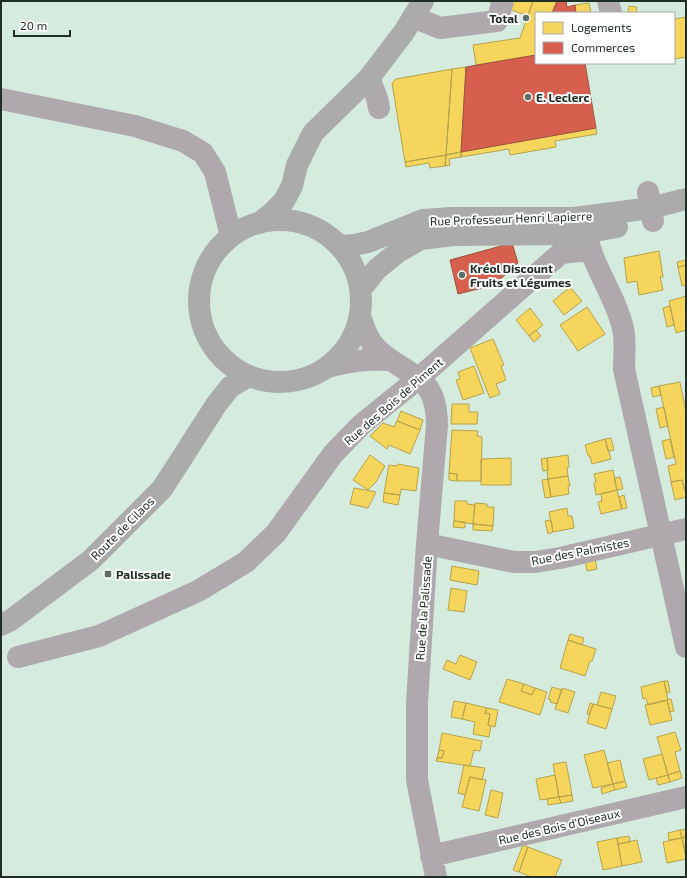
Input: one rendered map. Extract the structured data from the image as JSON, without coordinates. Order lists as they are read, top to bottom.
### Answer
{
  "streets": {
    "main road": ["Rue Professeur Henri Lapierre", "Route de Cilaos"],
    "street": [
      "Rue des Bois de Piment",
      "Rue des Palmistes",
      "Rue de la Palissade",
      "Rue des Bois d'Oiseaux"
    ]
  },
  "crossings": [
    ["Rue Professeur Henri Lapierre", "Rue des Bois de Piment"],
    ["Rue des Bois de Piment", "Rue de la Palissade"],
    ["Rue des Palmistes", "Rue de la Palissade"],
    ["Rue de la Palissade", "Rue des Bois d'Oiseaux"]
  ],
  "places": {
    "other": ["Total", "E. Leclerc", "Kréol Discount Fruits et Légumes"],
    "transit": ["Palissade"]
  },
  "legend": ["Logements", "Commerces"],
  "scale_bar": "20 m"
}
